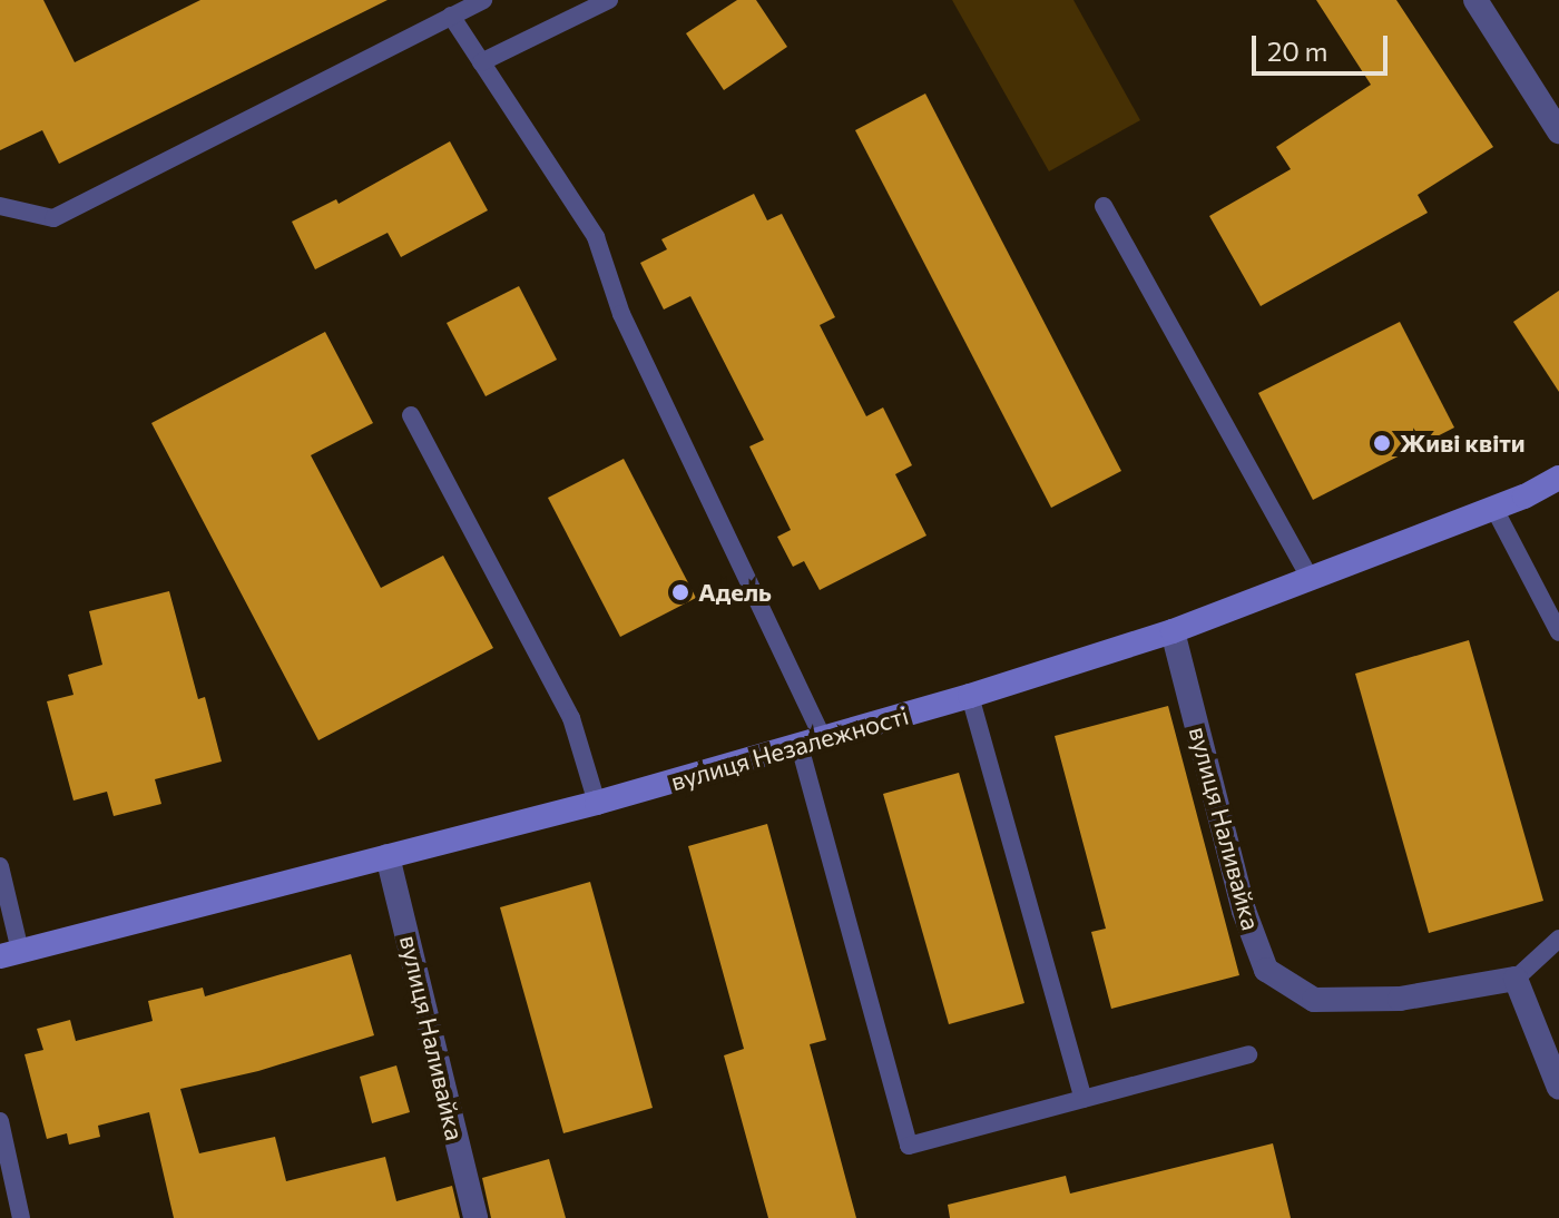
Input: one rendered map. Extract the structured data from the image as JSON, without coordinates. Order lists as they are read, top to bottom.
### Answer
{
  "streets": {
    "main road": ["вулиця Незалежності"],
    "street": ["вулиця Наливайка"]
  },
  "crossings": [
    ["вулиця Незалежності", "вулиця Наливайка"]
  ],
  "places": ["Живі квіти", "Адель"],
  "scale_bar": "20 m"
}
